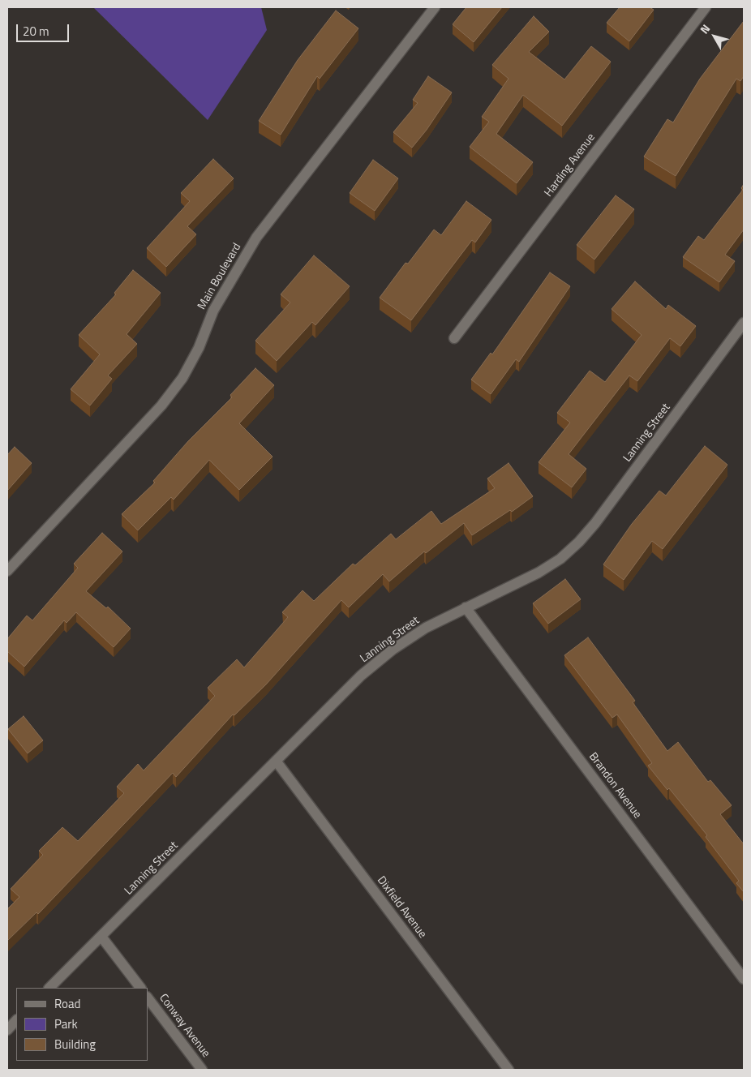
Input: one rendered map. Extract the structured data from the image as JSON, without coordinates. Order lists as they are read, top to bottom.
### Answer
{
  "streets": {
    "street": [
      "Harding Avenue",
      "Main Boulevard",
      "Lanning Street",
      "Brandon Avenue",
      "Dixfield Avenue",
      "Conway Avenue"
    ]
  },
  "crossings": [
    ["Lanning Street", "Brandon Avenue"],
    ["Lanning Street", "Dixfield Avenue"]
  ],
  "legend": ["Road", "Park", "Building"],
  "scale_bar": "20 m",
  "north": "top left"
}
